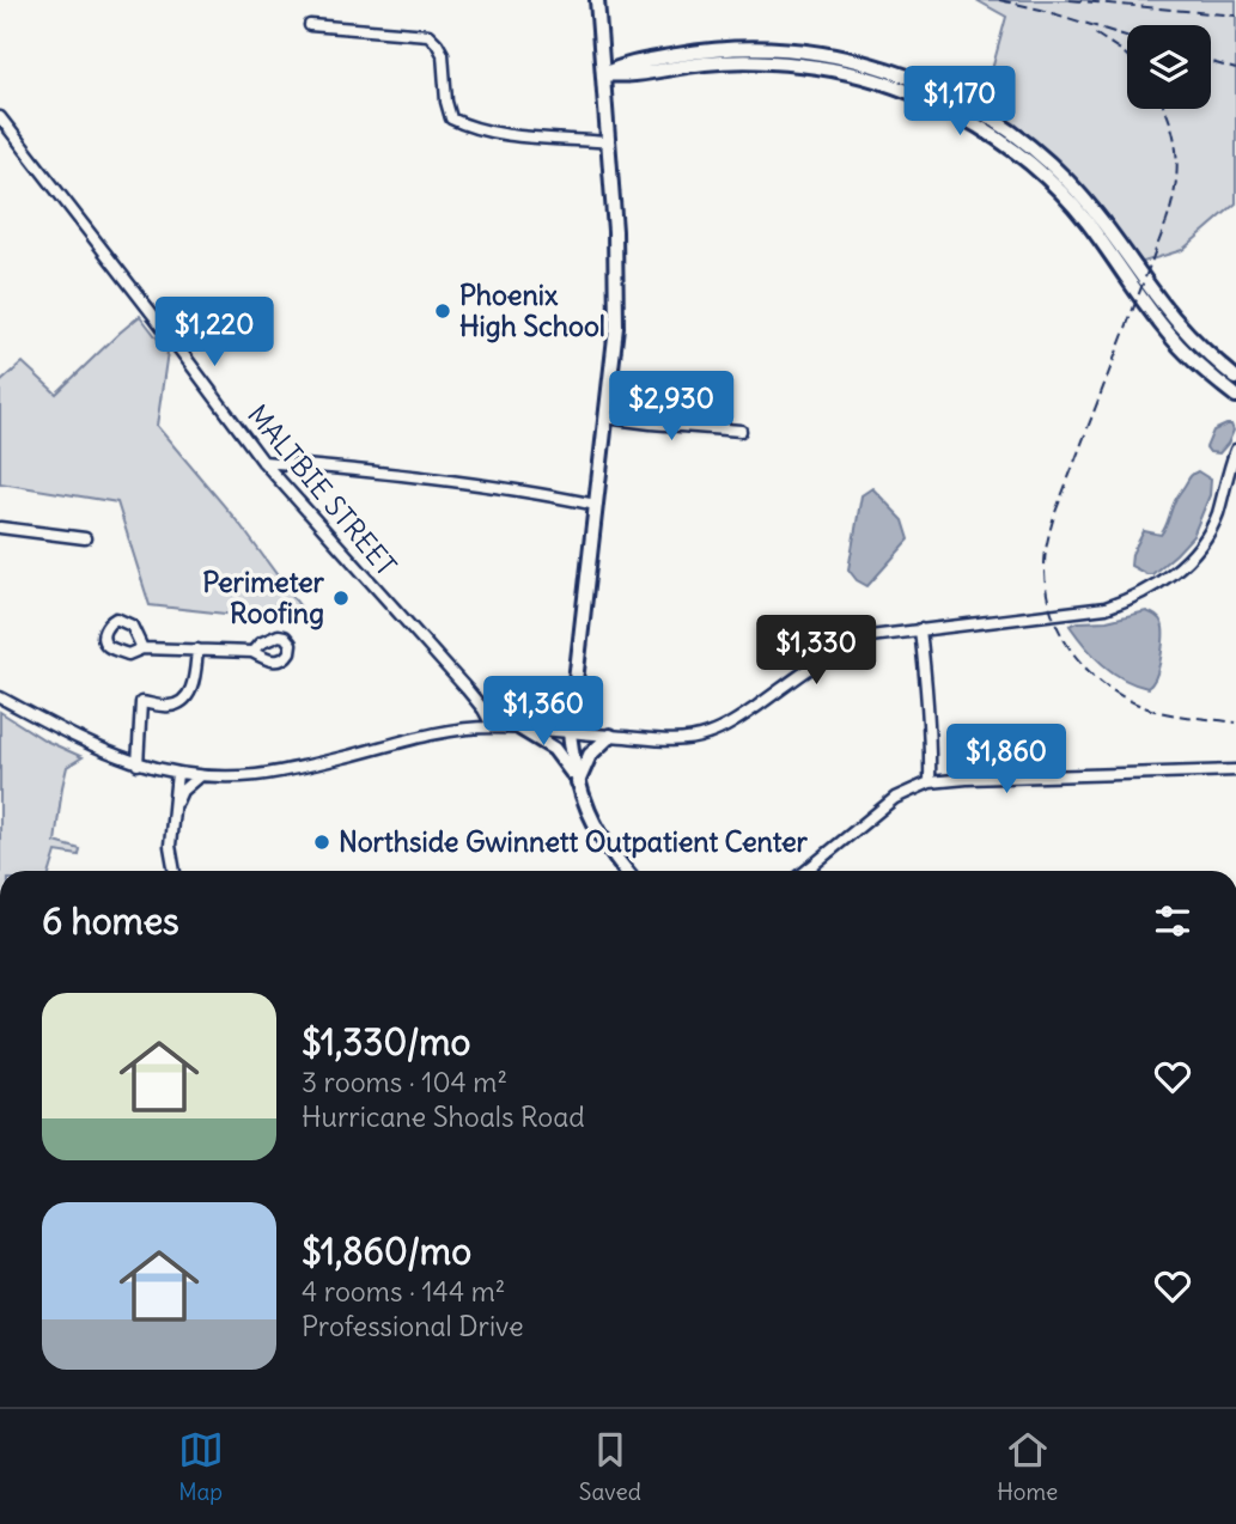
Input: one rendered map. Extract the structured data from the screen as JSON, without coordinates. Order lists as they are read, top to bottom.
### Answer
{
  "streets": {
    "street": ["MALTBIE STREET"]
  },
  "places": ["Phoenix High School", "Perimeter Roofing", "Northside Gwinnett Outpatient Center"],
  "page": {
    "price": [
      "$1,170",
      "$1,220",
      "$2,930",
      "$1,330",
      "$1,360",
      "$1,860"
    ],
    "heading": "6 homes",
    "list": [
      {
        "name": "$1,330/mo",
        "note": "3 rooms · 104 m² · Hurricane Shoals Road"
      },
      {
        "name": "$1,860/mo",
        "note": "4 rooms · 144 m² · Professional Drive"
      }
    ],
    "tabs": ["Map", "Saved", "Home"]
  }
}
